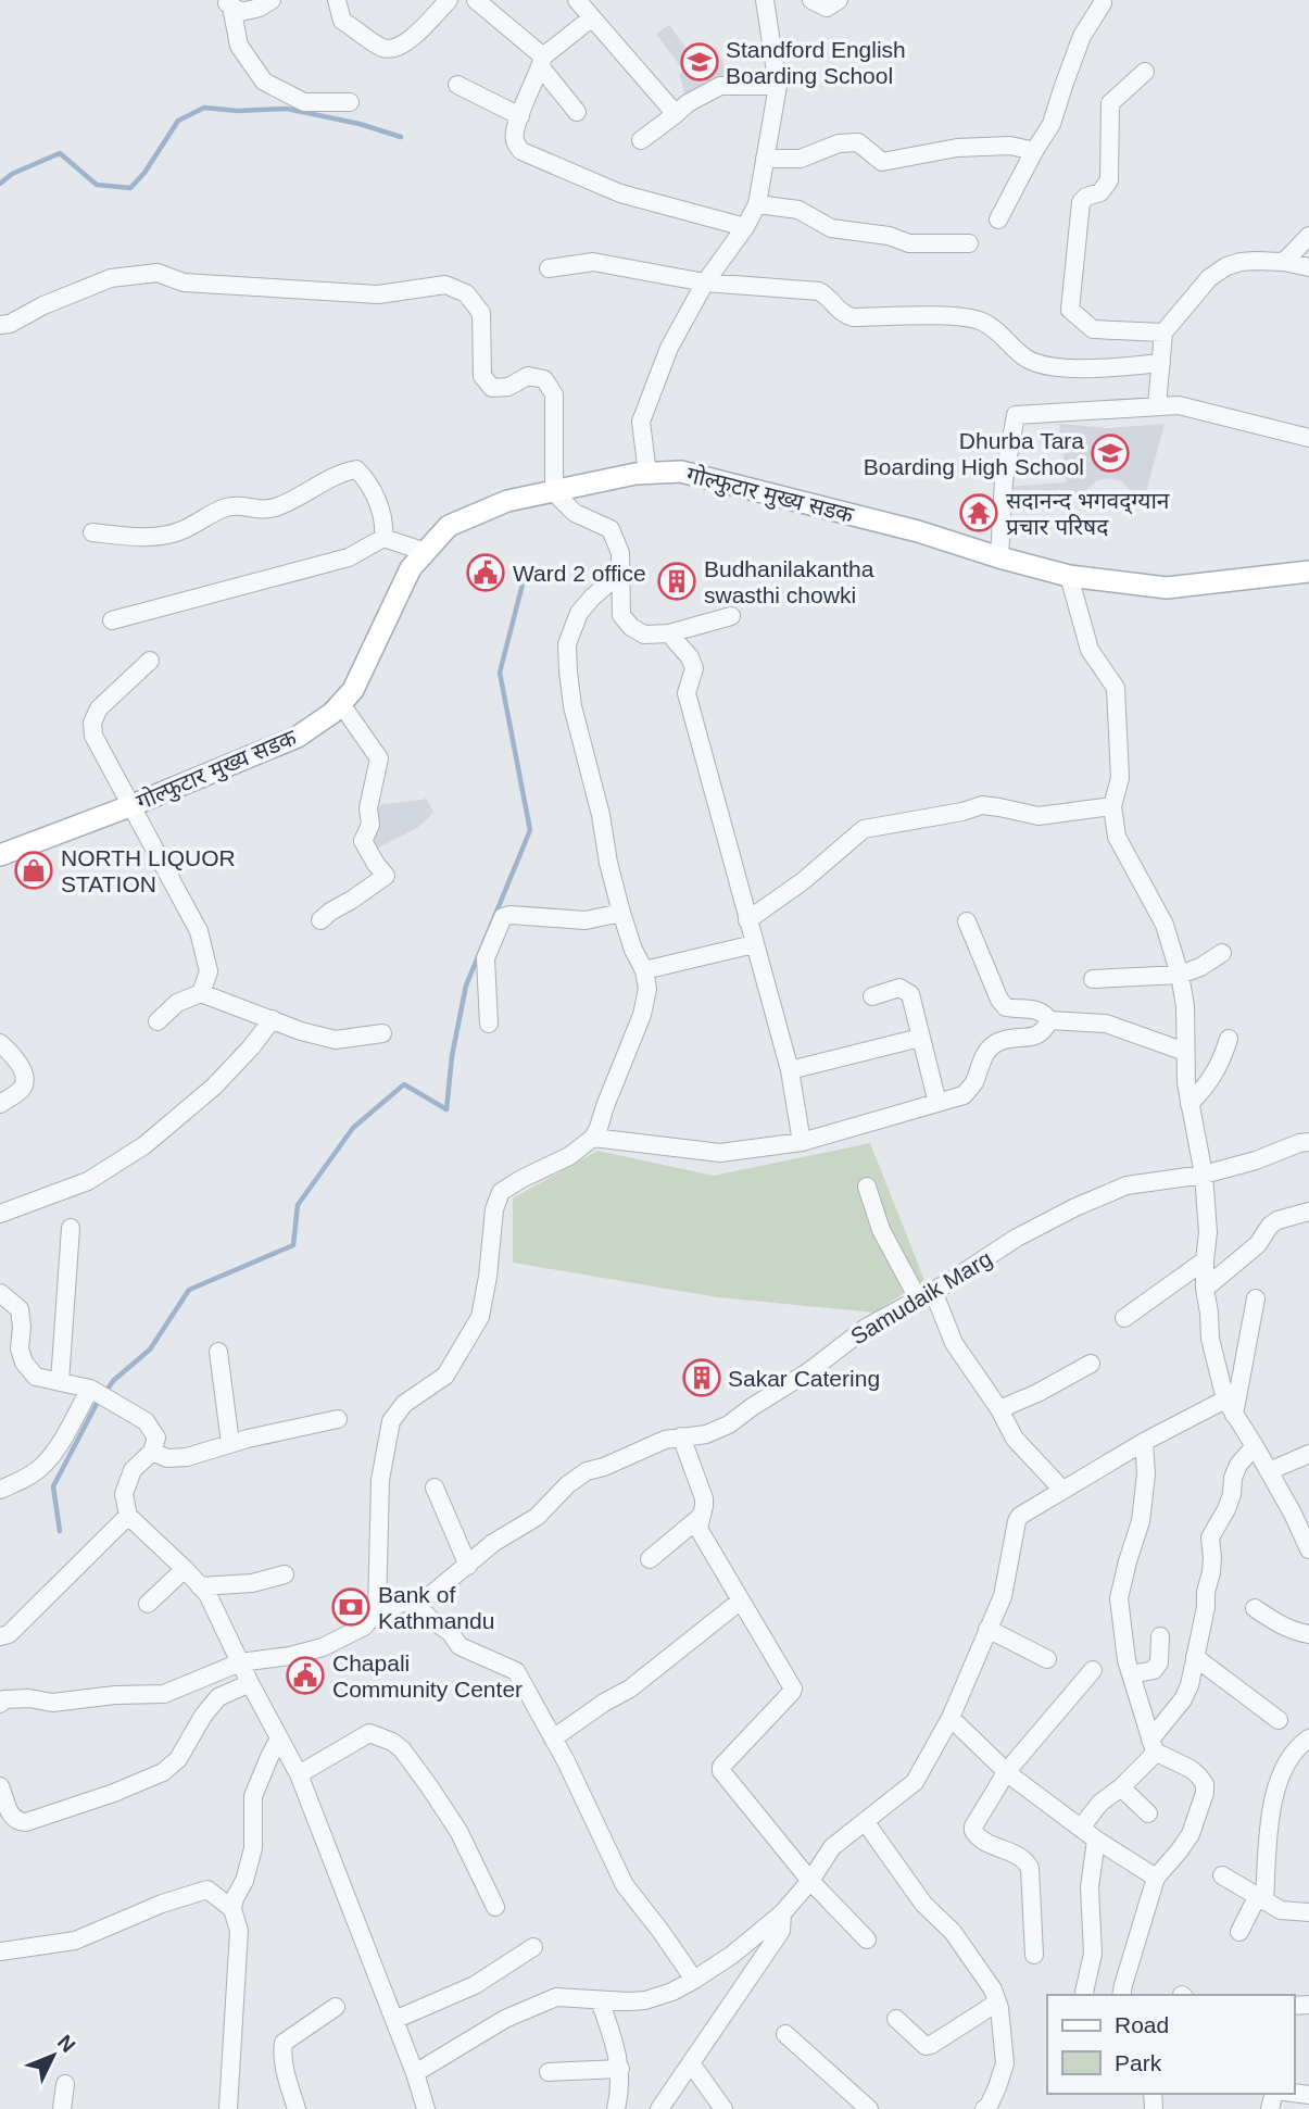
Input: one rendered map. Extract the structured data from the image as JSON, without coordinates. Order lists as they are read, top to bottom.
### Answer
{
  "streets": {
    "main road": ["गोल्फुटार मुख्य सडक"],
    "street": ["Samudaik Marg"]
  },
  "places": {
    "school or university": ["Standford English Boarding School", "Dhurba Tara Boarding High School"],
    "temple": ["सदानन्द भगवद्ग्यान प्रचार परिषद"],
    "public building": ["Ward 2 office", "Chapali Community Center"],
    "building": ["Budhanilakantha swasthi chowki", "Sakar Catering"],
    "shop": ["NORTH LIQUOR STATION"],
    "bank": ["Bank of Kathmandu"]
  },
  "legend": ["Road", "Park"],
  "north": "top right"
}
